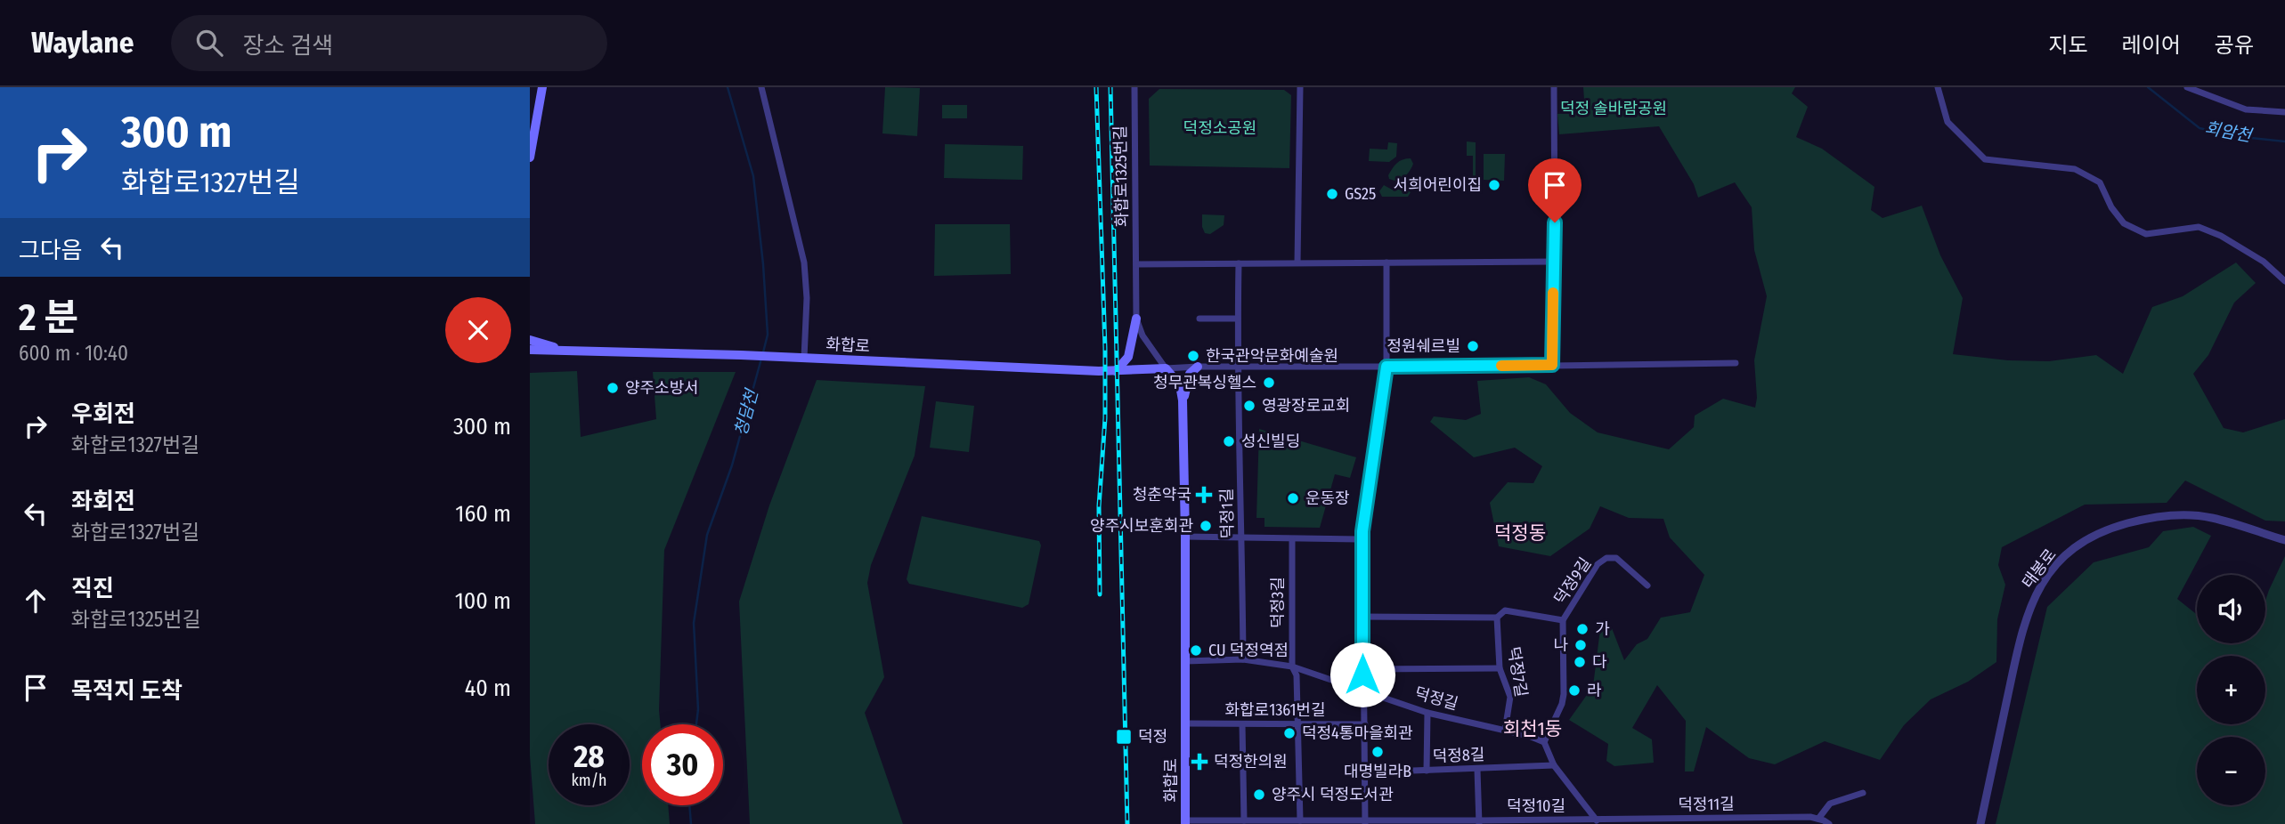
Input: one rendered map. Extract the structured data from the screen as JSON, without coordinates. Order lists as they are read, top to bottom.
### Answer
{
  "streets": {
    "main road": ["화합로"],
    "street": [
      "화합로1325번길",
      "덕정1길",
      "태봉로",
      "덕정9길",
      "덕정3길",
      "덕정7길",
      "덕정길",
      "화합로1361번길",
      "덕정8길",
      "덕정11길",
      "덕정10길"
    ]
  },
  "crossings": [
    ["화합로1325번길", "화합로"],
    ["화합로", "덕정1길"],
    ["화합로", "덕정길"],
    ["화합로", "화합로1361번길"],
    ["화합로", "덕정10길"],
    ["덕정1길", "덕정길"],
    ["덕정9길", "덕정길"],
    ["덕정3길", "덕정길"],
    ["덕정3길", "화합로1361번길"],
    ["덕정3길", "덕정10길"],
    ["덕정7길", "덕정길"],
    ["덕정11길", "덕정10길"]
  ],
  "districts": ["덕정동", "회천1동"],
  "water": ["회암천", "청담천"],
  "parks": ["덕정 솔바람공원", "덕정소공원"],
  "places": {
    "other": [
      "서희어린이집",
      "GS25",
      "정원쉐르빌",
      "한국관악문화예술원",
      "청무관복싱헬스",
      "양주소방서",
      "영광장로교회",
      "성신빌딩",
      "운동장",
      "양주시보훈회관",
      "가",
      "나",
      "CU 덕정역점",
      "다",
      "라",
      "덕정4통마을회관",
      "대명빌라B",
      "양주시 덕정도서관"
    ],
    "health": ["청춘약국", "덕정한의원"],
    "transit": ["덕정"]
  },
  "page": {
    "header": "Waylane",
    "search": "장소 검색",
    "nav": ["지도", "레이어", "공유"],
    "turn": ["300 m", "화합로1327번길"],
    "then": "그다음",
    "heading": ["2 분", "600 m · 10:40"],
    "list": [
      {
        "name": "우회전",
        "note": "화합로1327번길",
        "value": "300 m"
      },
      {
        "name": "좌회전",
        "note": "화합로1327번길",
        "value": "160 m"
      },
      {
        "name": "직진",
        "note": "화합로1325번길",
        "value": "100 m"
      },
      {
        "name": "목적지 도착",
        "value": "40 m"
      }
    ],
    "map_buttons": ["+", "−"],
    "speed": "28 km/h",
    "limit": "30"
  }
}
